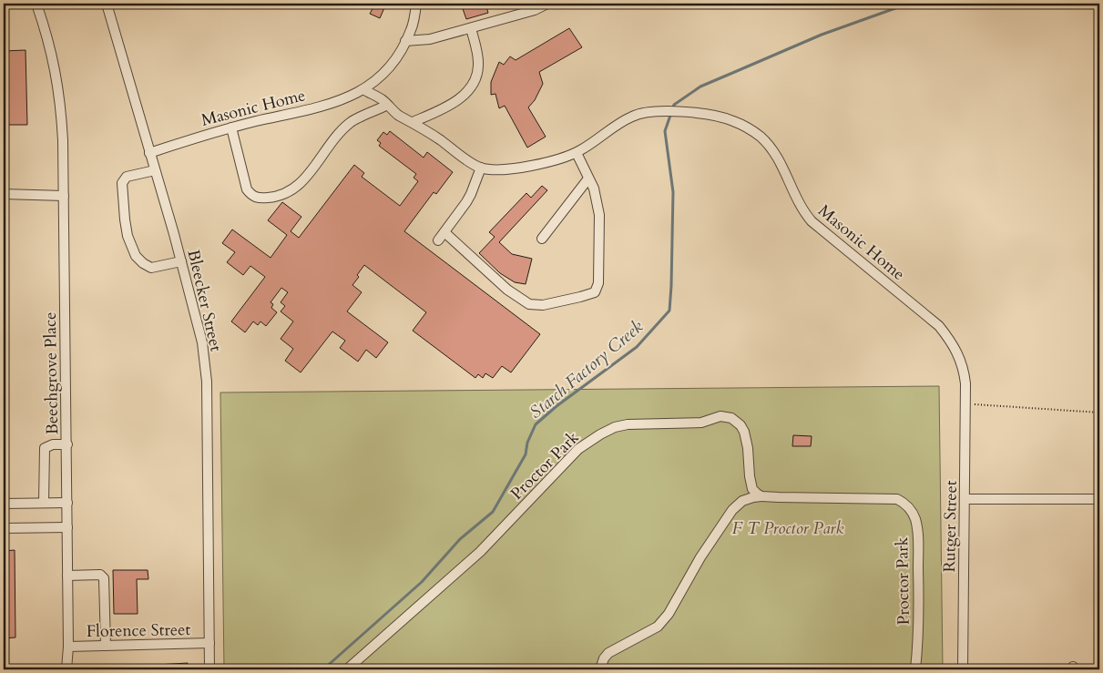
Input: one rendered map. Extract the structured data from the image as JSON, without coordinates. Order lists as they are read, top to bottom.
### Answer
{
  "streets": {
    "street": [
      "Masonic Home",
      "Bleecker Street",
      "Beechgrove Place",
      "Proctor Park",
      "Rutger Street",
      "Florence Street"
    ]
  },
  "crossings": [
    ["Masonic Home", "Bleecker Street"],
    ["Masonic Home", "Rutger Street"],
    ["Bleecker Street", "Florence Street"],
    ["Beechgrove Place", "Florence Street"]
  ],
  "water": ["Starch Factory Creek"],
  "parks": ["F T Proctor Park"]
}
